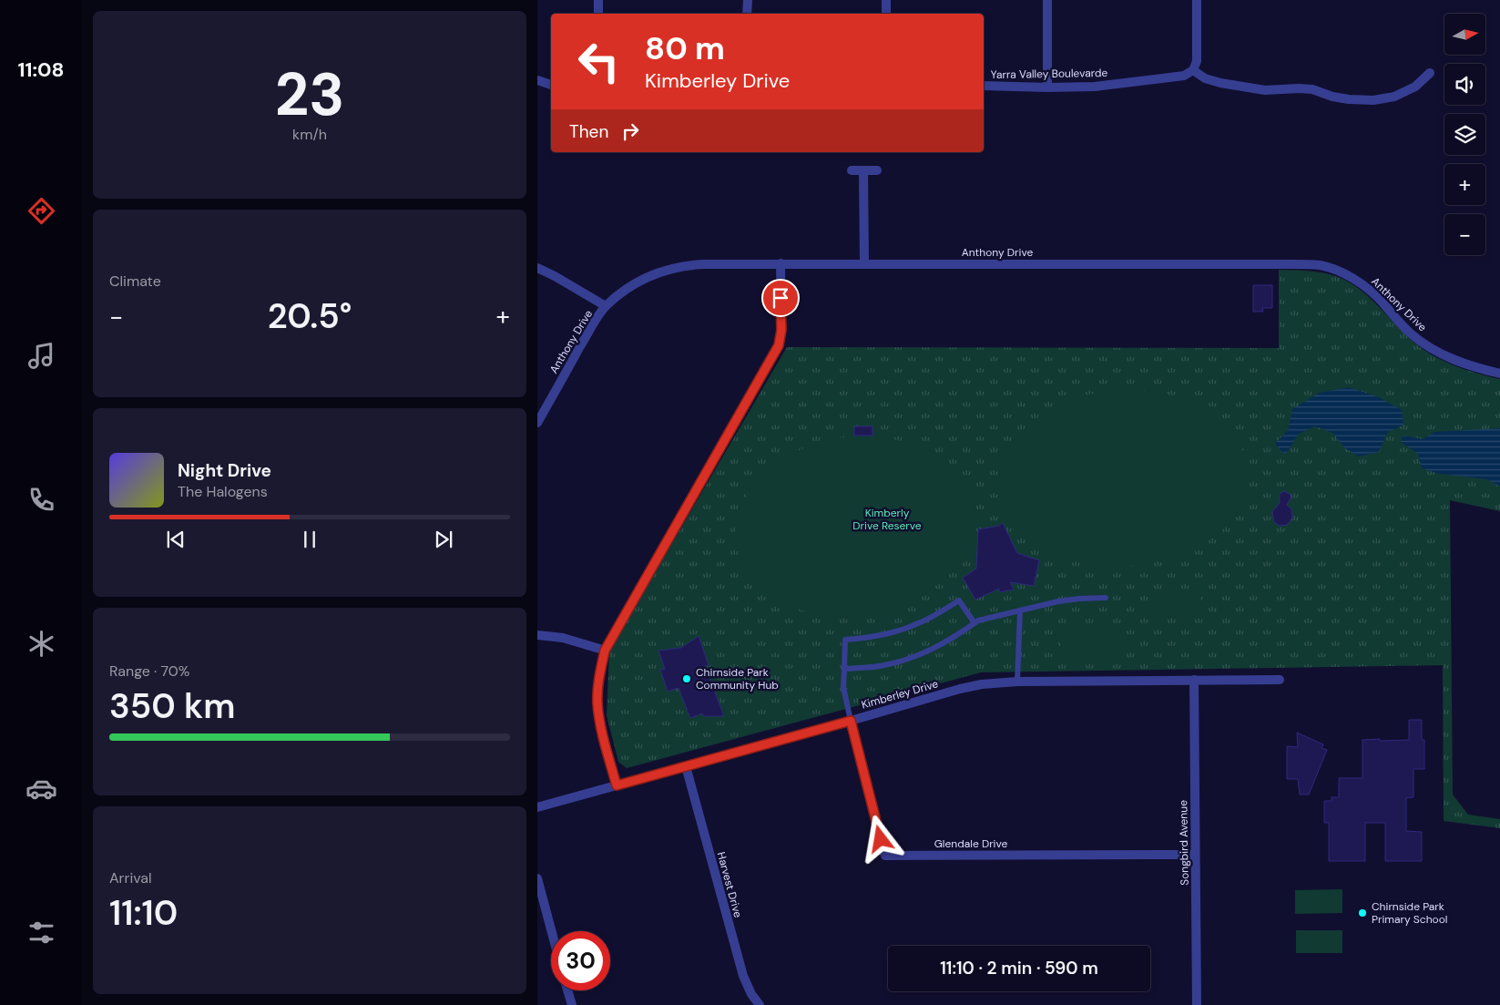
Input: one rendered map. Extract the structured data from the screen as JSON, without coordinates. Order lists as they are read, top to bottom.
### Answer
{
  "streets": {
    "street": [
      "Yarra Valley Boulevarde",
      "Anthony Drive",
      "Kimberley Drive",
      "Songbird Avenue",
      "Glendale Drive",
      "Harvest Drive"
    ]
  },
  "crossings": [
    ["Kimberley Drive", "Songbird Avenue"],
    ["Kimberley Drive", "Glendale Drive"],
    ["Kimberley Drive", "Harvest Drive"],
    ["Songbird Avenue", "Glendale Drive"]
  ],
  "parks": ["Kimberly Drive Reserve"],
  "places": ["Chirnside Park Community Hub", "Chirnside Park Primary School"],
  "north": "right",
  "page": {
    "tabs": "11:08",
    "tile": [
      ["23", "km/h"],
      "Climate",
      ["Range · 70%", "350 km"],
      ["Arrival", "11:10"]
    ],
    "map_buttons": ["+", "−"],
    "turn": ["80 m", "Kimberley Drive"],
    "then": "Then",
    "heat": ["−", "20.5°", "+"],
    "song": ["Night Drive", "The Halogens"],
    "limit": "30",
    "trip": "11:10 · 2 min · 590 m"
  }
}
